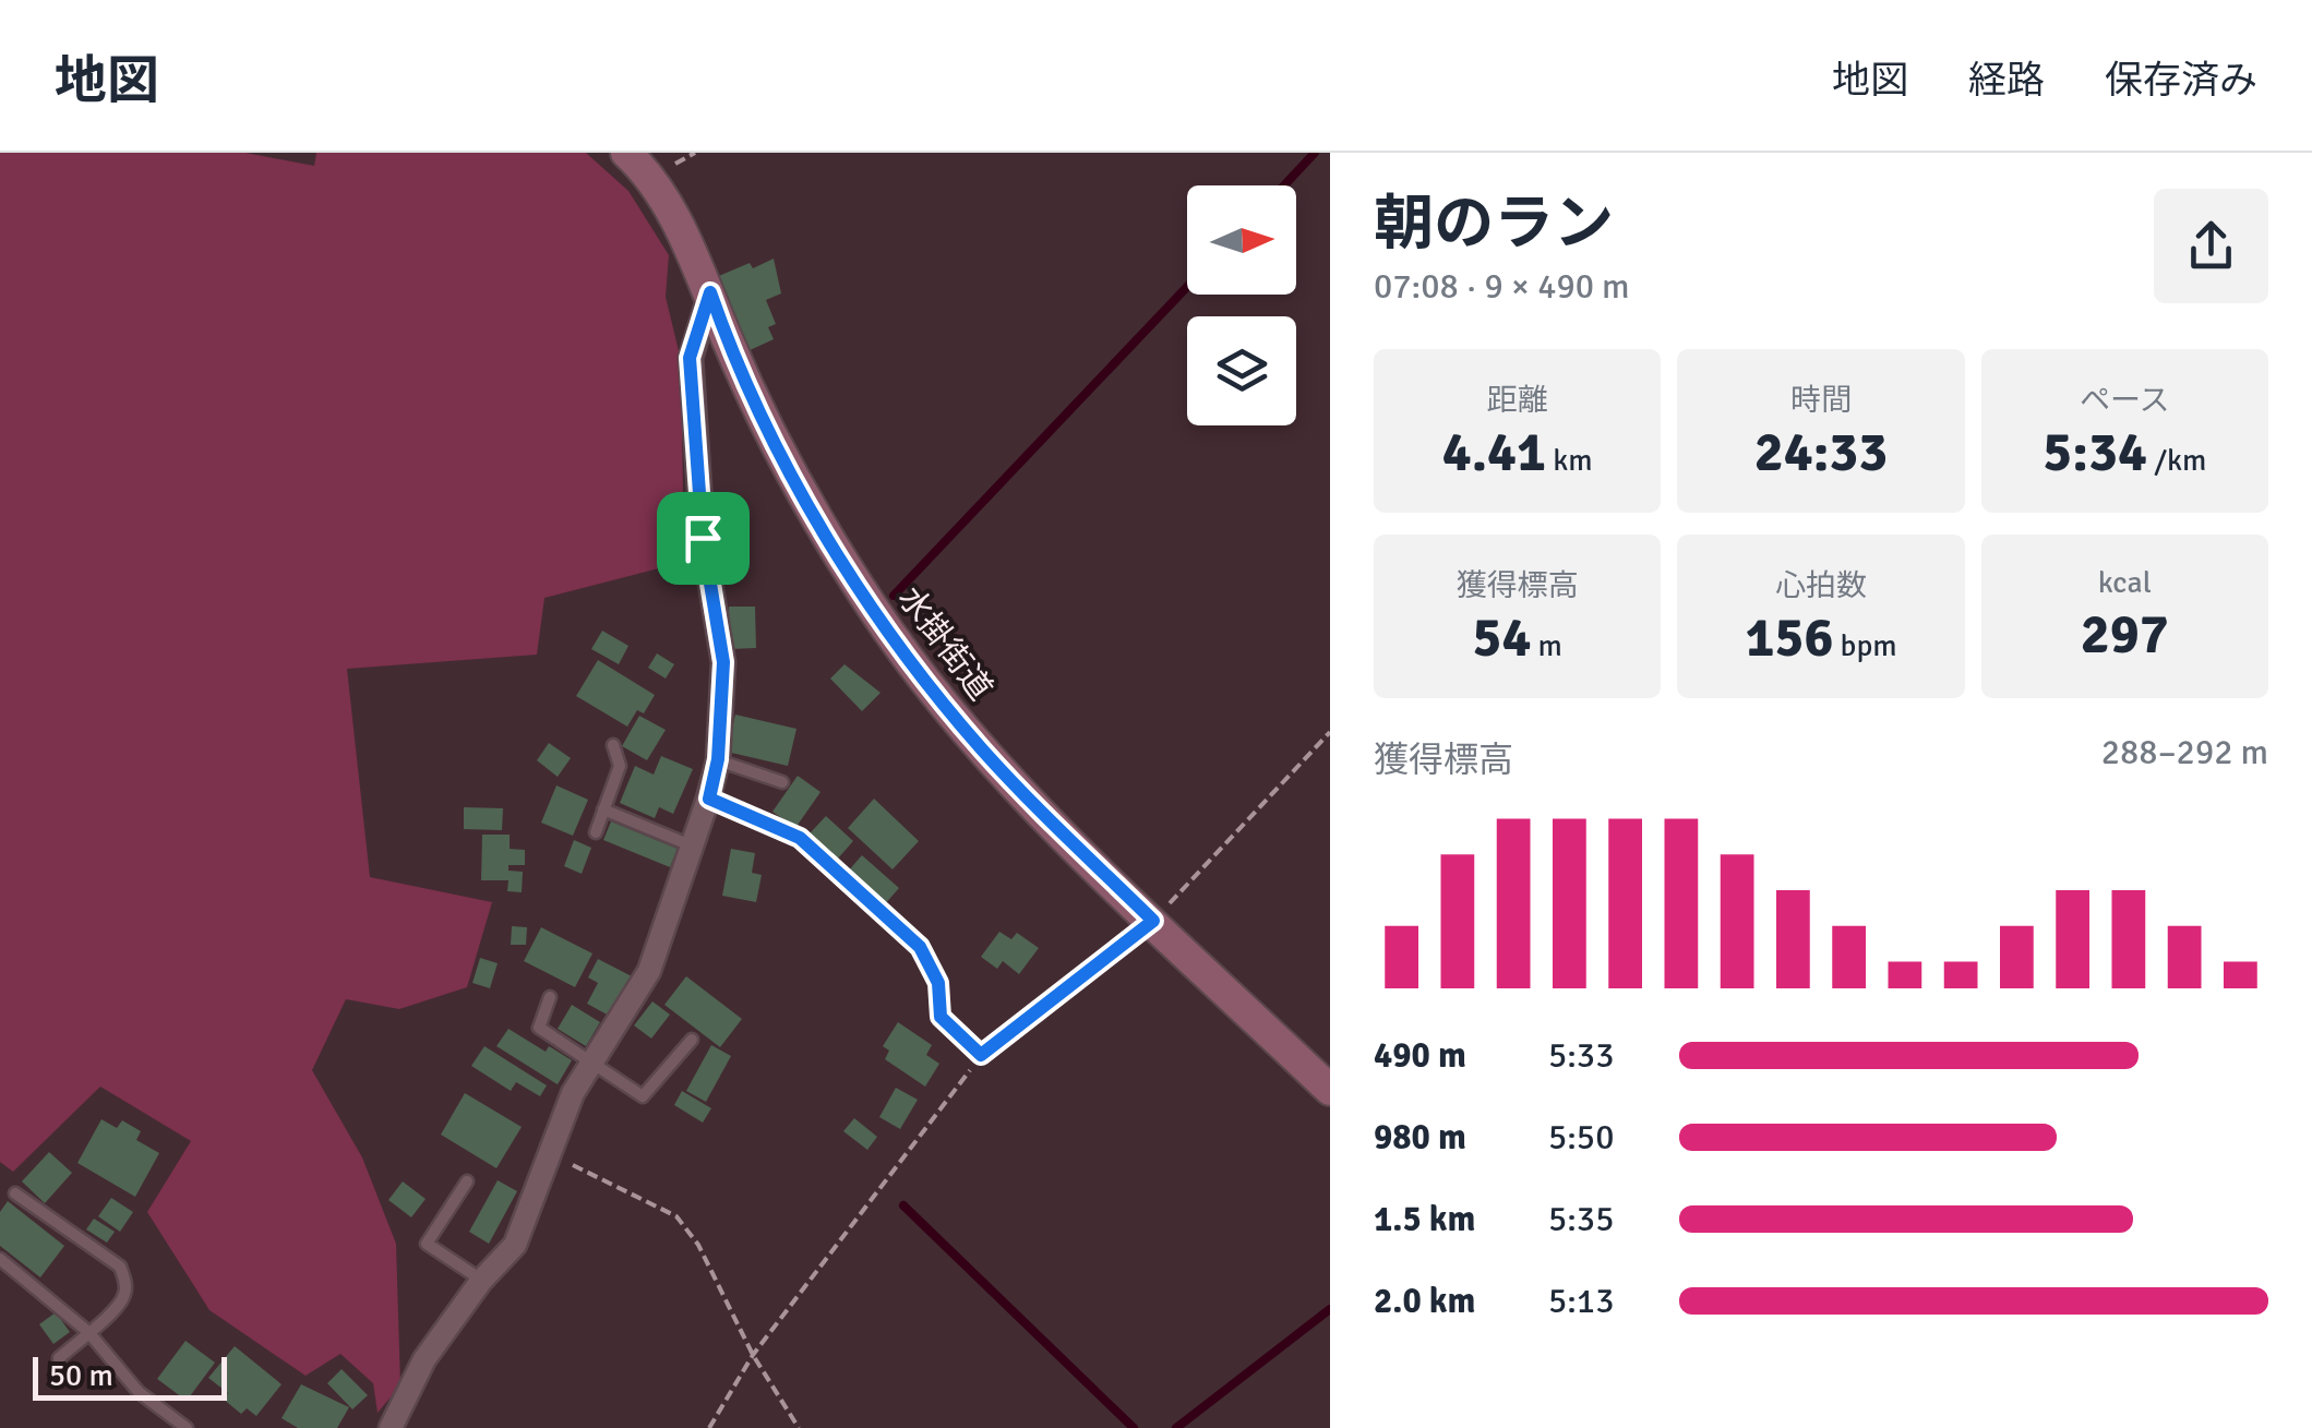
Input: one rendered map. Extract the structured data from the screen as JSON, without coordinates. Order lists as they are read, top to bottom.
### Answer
{
  "streets": {
    "main road": ["水掛街道"]
  },
  "scale_bar": "50 m",
  "north": "right",
  "page": {
    "header": "地図",
    "nav": ["地図", "経路", "保存済み"],
    "heading": ["朝のラン", "07:08 · 9 × 490 m"],
    "stats": [
      ["距離", "4.41 km"],
      ["時間", "24:33"],
      ["ペース", "5:34 /km"],
      ["獲得標高", "54 m"],
      ["心拍数", "156 bpm"],
      ["kcal", "297"]
    ],
    "chart": ["獲得標高", "288–292 m"],
    "list": [
      {
        "name": "490 m",
        "note": "5:33"
      },
      {
        "name": "980 m",
        "note": "5:50"
      },
      {
        "name": "1.5 km",
        "note": "5:35"
      },
      {
        "name": "2.0 km",
        "note": "5:13"
      }
    ],
    "scale": "50 m"
  }
}
